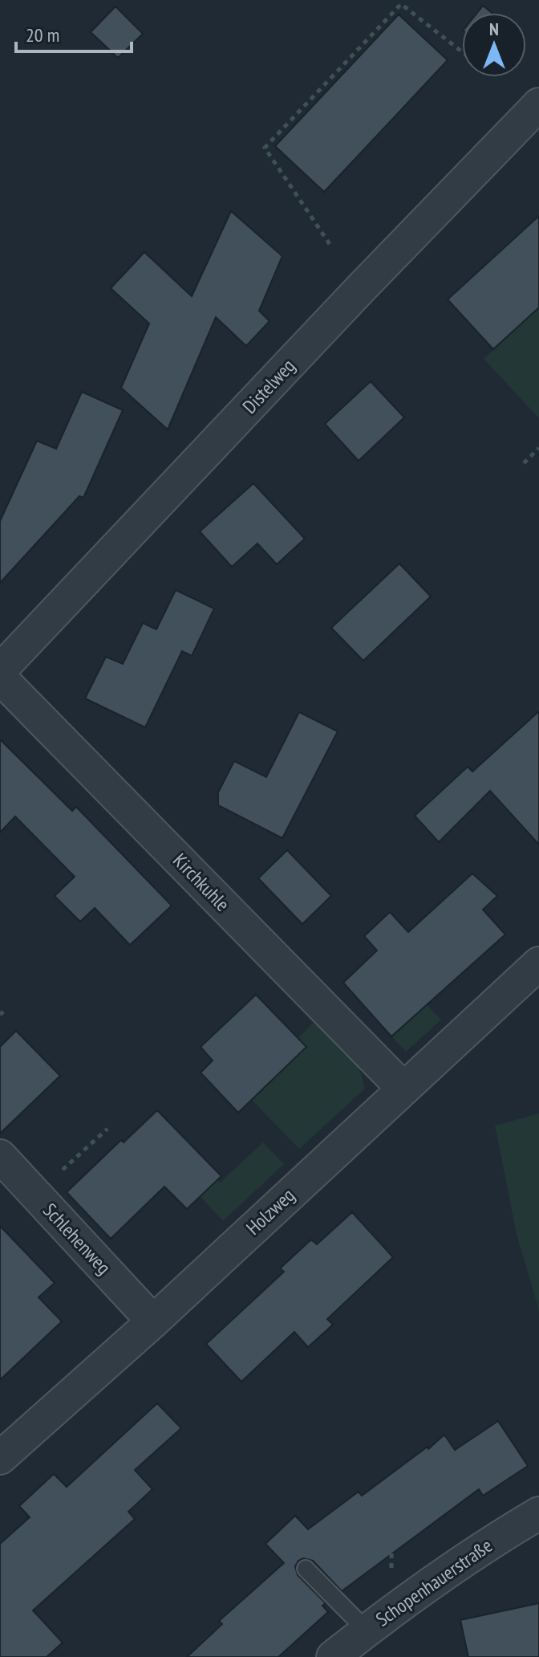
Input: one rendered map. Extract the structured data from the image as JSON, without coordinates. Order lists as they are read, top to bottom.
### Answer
{
  "streets": {
    "street": [
      "Distelweg",
      "Kirchkuhle",
      "Holzweg",
      "Schlehenweg",
      "Schopenhauerstraße"
    ]
  },
  "crossings": [
    ["Kirchkuhle", "Holzweg"],
    ["Holzweg", "Schlehenweg"]
  ],
  "scale_bar": "20 m",
  "north": "top"
}
